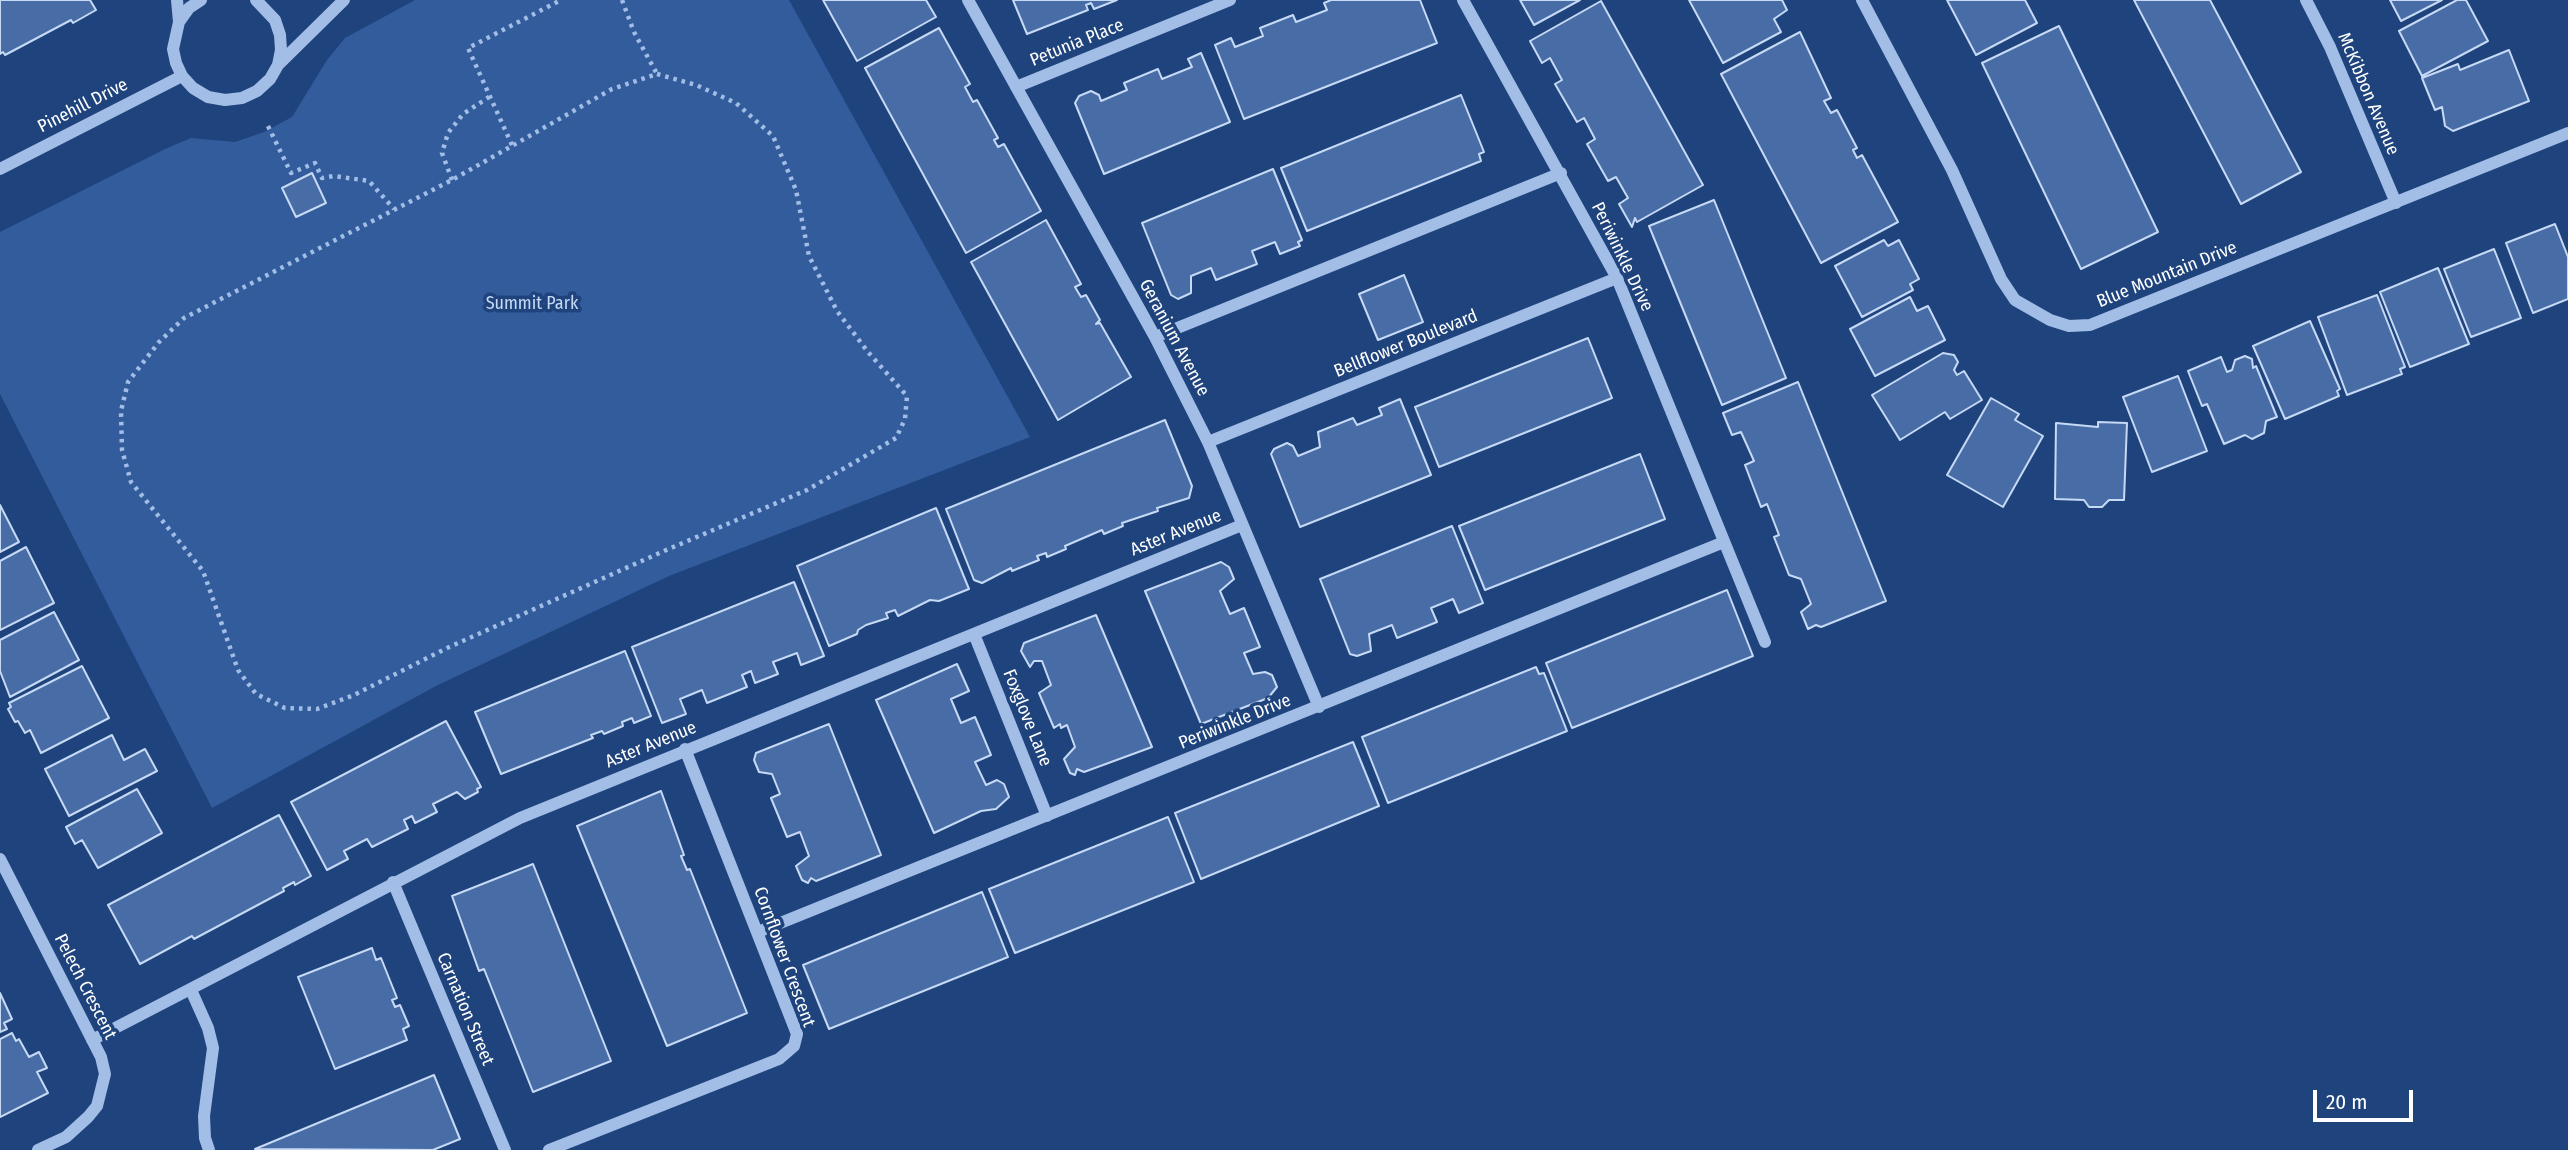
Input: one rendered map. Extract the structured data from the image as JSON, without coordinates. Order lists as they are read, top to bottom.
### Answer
{
  "streets": {
    "street": [
      "Petunia Place",
      "McKibbon Avenue",
      "Pinehill Drive",
      "Periwinkle Drive",
      "Blue Mountain Drive",
      "Geranium Avenue",
      "Bellflower Boulevard",
      "Aster Avenue",
      "Foxglove Lane",
      "Cornflower Crescent",
      "Pelech Crescent",
      "Carnation Street"
    ]
  },
  "crossings": [
    ["Petunia Place", "Geranium Avenue"],
    ["McKibbon Avenue", "Blue Mountain Drive"],
    ["Periwinkle Drive", "Geranium Avenue"],
    ["Periwinkle Drive", "Bellflower Boulevard"],
    ["Periwinkle Drive", "Foxglove Lane"],
    ["Periwinkle Drive", "Cornflower Crescent"],
    ["Geranium Avenue", "Bellflower Boulevard"],
    ["Geranium Avenue", "Aster Avenue"],
    ["Aster Avenue", "Foxglove Lane"],
    ["Aster Avenue", "Cornflower Crescent"],
    ["Aster Avenue", "Pelech Crescent"],
    ["Aster Avenue", "Carnation Street"]
  ],
  "parks": ["Summit Park"],
  "scale_bar": "20 m"
}
